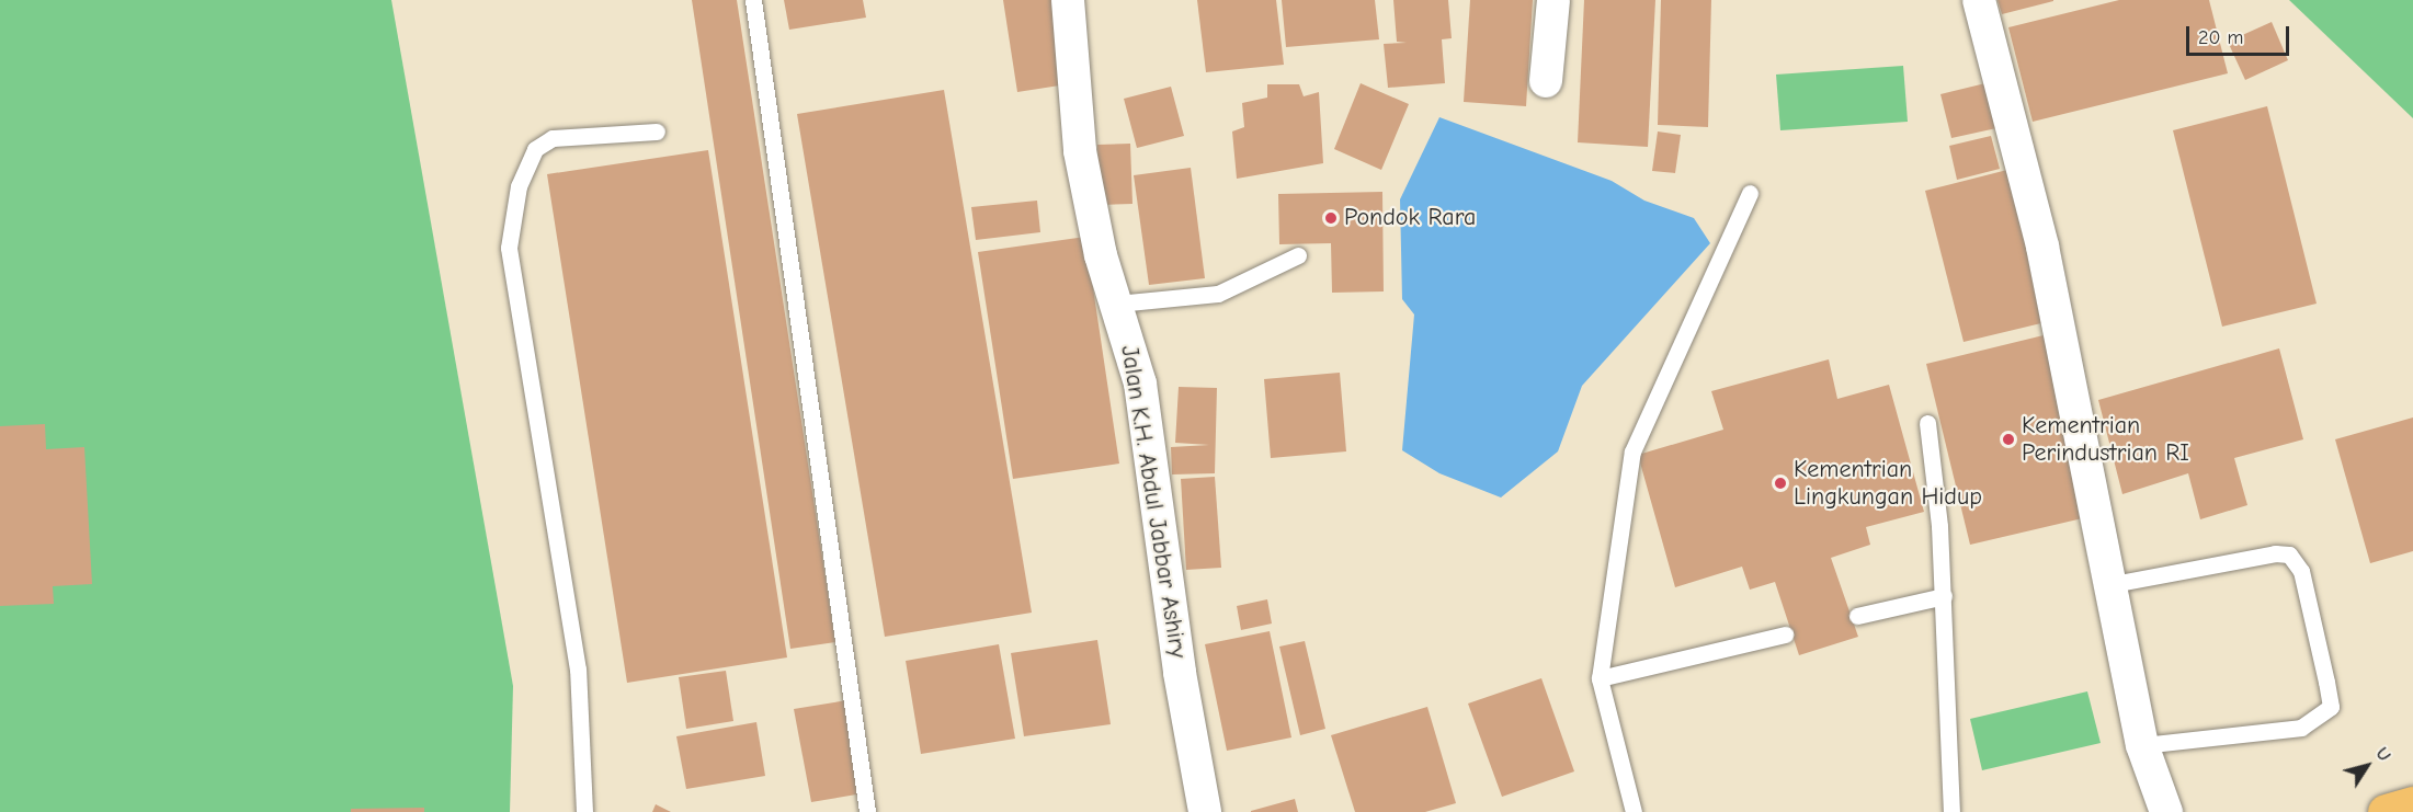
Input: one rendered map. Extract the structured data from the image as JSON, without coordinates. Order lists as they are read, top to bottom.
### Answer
{
  "streets": {
    "street": ["Jalan K.H. Abdul Jabbar Ashiry"]
  },
  "places": ["Pondok Rara", "Kementrian Perindustrian RI", "Kementrian Lingkungan Hidup"],
  "scale_bar": "20 m",
  "north": "top right"
}
